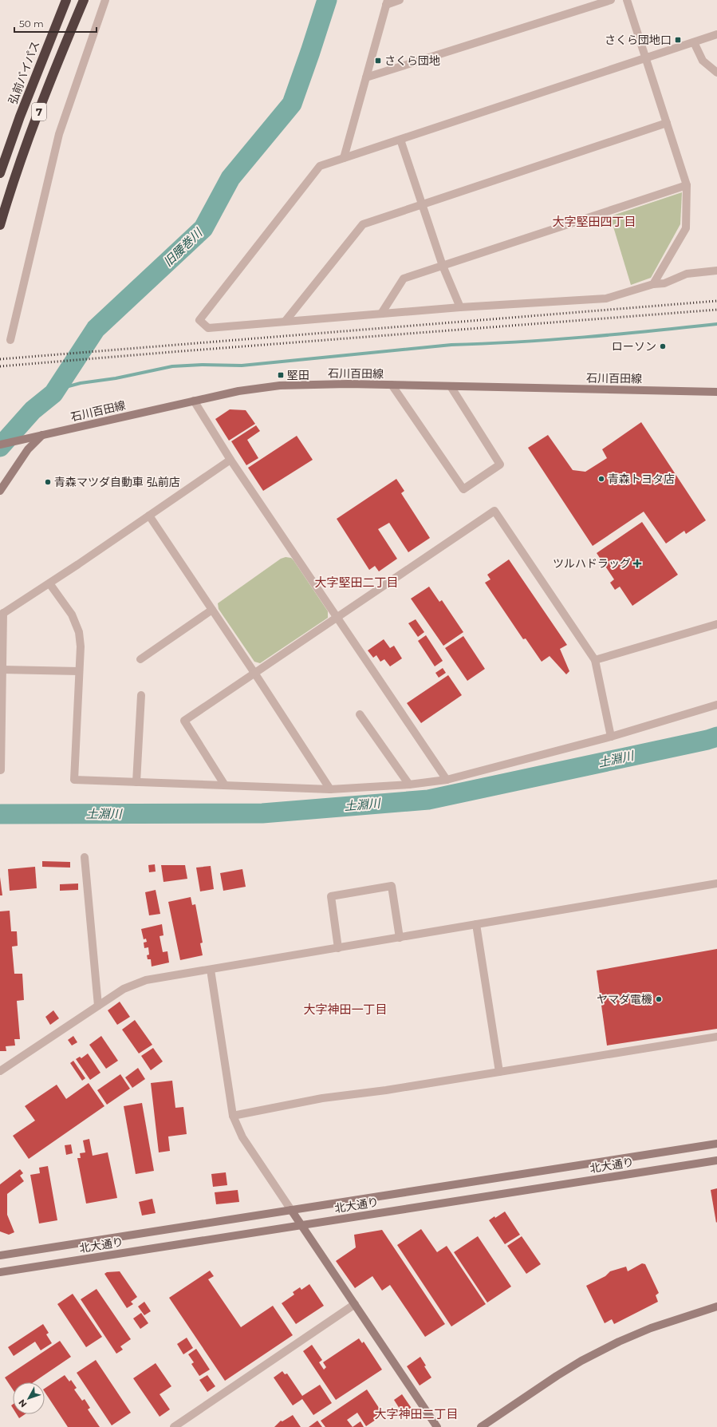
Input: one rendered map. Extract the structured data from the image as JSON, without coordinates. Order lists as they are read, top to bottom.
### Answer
{
  "streets": {
    "highway": ["弘前バイパス", "7"],
    "street": ["石川百田線", "北大通り"]
  },
  "districts": [
    "大字堅田四丁目",
    "大字堅田二丁目",
    "大字神田一丁目",
    "大字神田二丁目"
  ],
  "water": ["旧腰巻川", "土淵川"],
  "places": {
    "transit": ["さくら団地口", "さくら団地", "堅田"],
    "other": [
      "ローソン",
      "青森トヨタ店",
      "青森マツダ自動車 弘前店",
      "ヤマダ電機"
    ],
    "health": ["ツルハドラッグ"]
  },
  "scale_bar": "50 m",
  "north": "bottom left"
}
